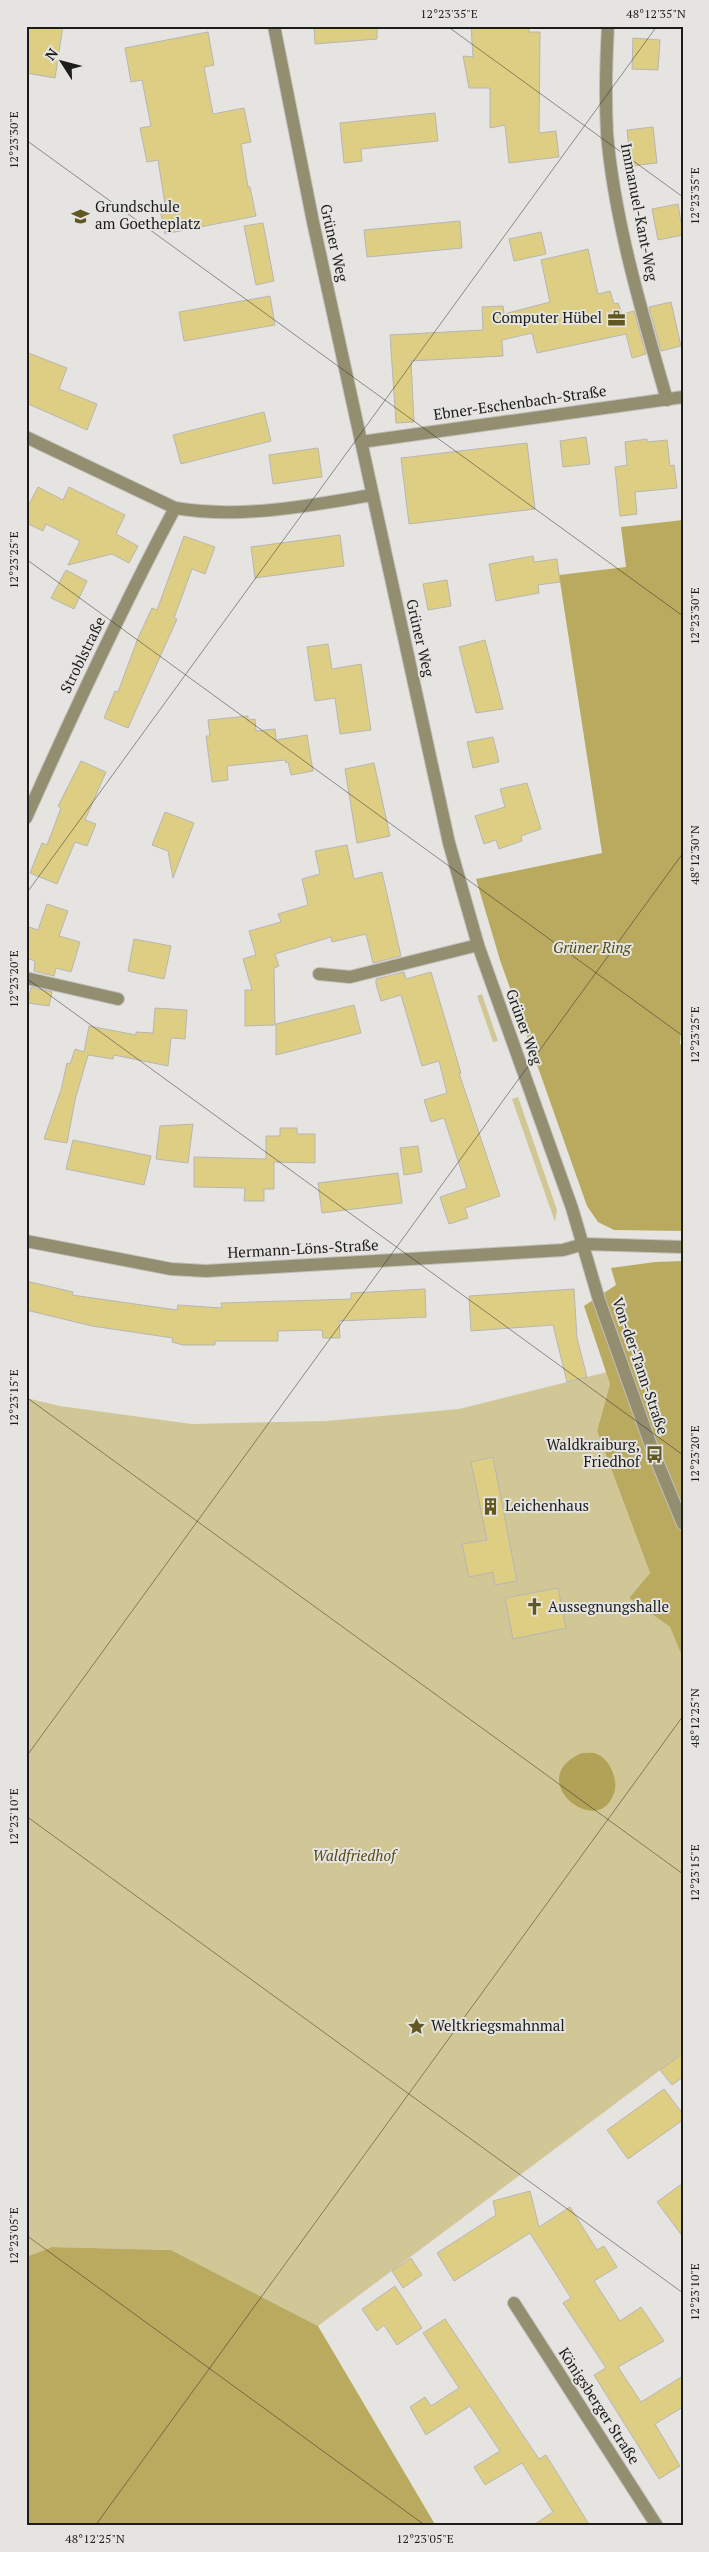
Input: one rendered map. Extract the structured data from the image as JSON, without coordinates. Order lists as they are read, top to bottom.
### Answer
{
  "streets": {
    "street": [
      "Immanuel-Kant-Weg",
      "Grüner Weg",
      "Ebner-Eschenbach-Straße",
      "Stroblstraße",
      "Hermann-Löns-Straße",
      "Von-der-Tann-Straße",
      "Königsberger Straße"
    ]
  },
  "crossings": [
    ["Immanuel-Kant-Weg", "Ebner-Eschenbach-Straße"],
    ["Grüner Weg", "Ebner-Eschenbach-Straße"],
    ["Grüner Weg", "Hermann-Löns-Straße"],
    ["Grüner Weg", "Von-der-Tann-Straße"],
    ["Hermann-Löns-Straße", "Von-der-Tann-Straße"]
  ],
  "parks": ["Grüner Ring", "Waldfriedhof"],
  "places": {
    "school or university": ["Grundschule am Goetheplatz"],
    "office": ["Computer Hübel"],
    "bus stop": ["Waldkraiburg, Friedhof"],
    "building": ["Leichenhaus"],
    "church": ["Aussegnungshalle"],
    "place": ["Weltkriegsmahnmal"]
  },
  "north": "top left",
  "coordinates": [
    "12°23'35\"E",
    "48°12'35\"N",
    "12°23'30\"E",
    "12°23'25\"E",
    "48°12'30\"N",
    "12°23'20\"E",
    "12°23'15\"E",
    "48°12'25\"N",
    "12°23'10\"E",
    "12°23'05\"E"
  ]
}
